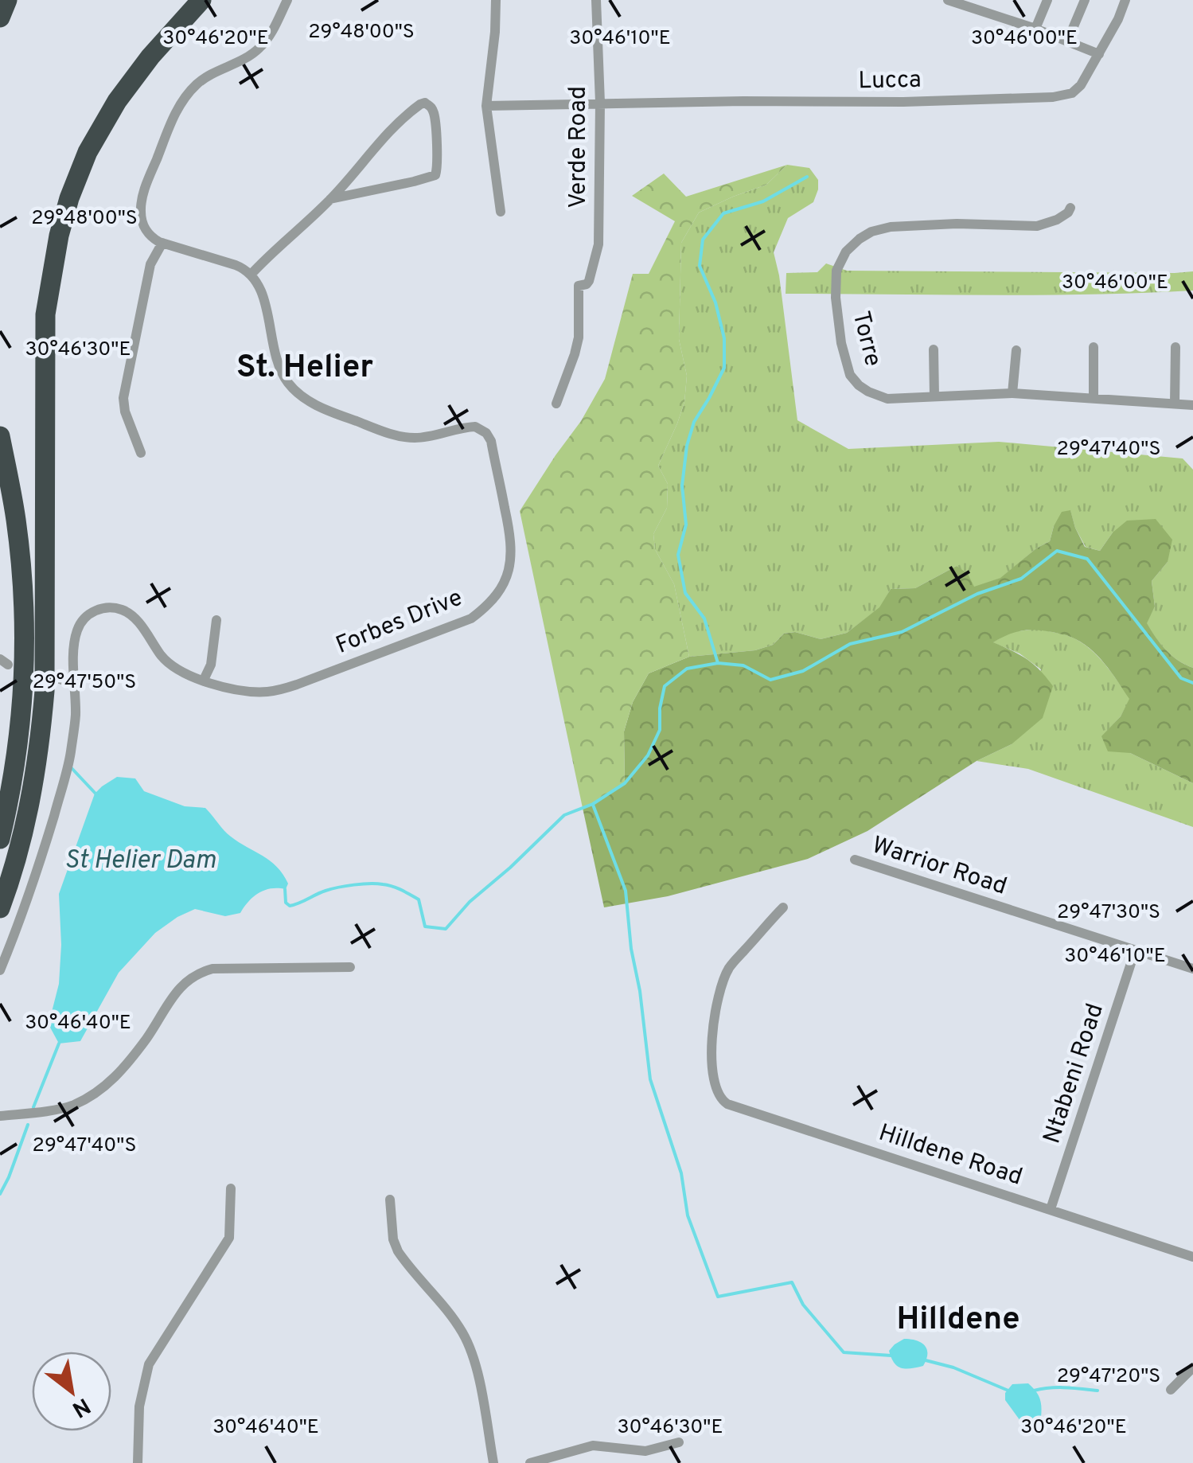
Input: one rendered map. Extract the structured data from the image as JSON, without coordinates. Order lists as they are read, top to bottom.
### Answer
{
  "streets": {
    "street": [
      "Lucca",
      "Verde Road",
      "Torre",
      "Forbes Drive",
      "Warrior Road",
      "Ntabeni Road",
      "Hilldene Road"
    ]
  },
  "crossings": [
    ["Lucca", "Verde Road"],
    ["Warrior Road", "Ntabeni Road"],
    ["Ntabeni Road", "Hilldene Road"]
  ],
  "districts": ["St. Helier", "Hilldene"],
  "water": ["St Helier Dam"],
  "north": "bottom right",
  "coordinates": [
    "29°48'00\"S",
    "30°46'20\"E",
    "30°46'10\"E",
    "30°46'00\"E",
    "30°46'30\"E",
    "29°47'40\"S",
    "29°47'50\"S",
    "29°47'30\"S",
    "30°46'40\"E",
    "29°47'20\"S"
  ]
}
